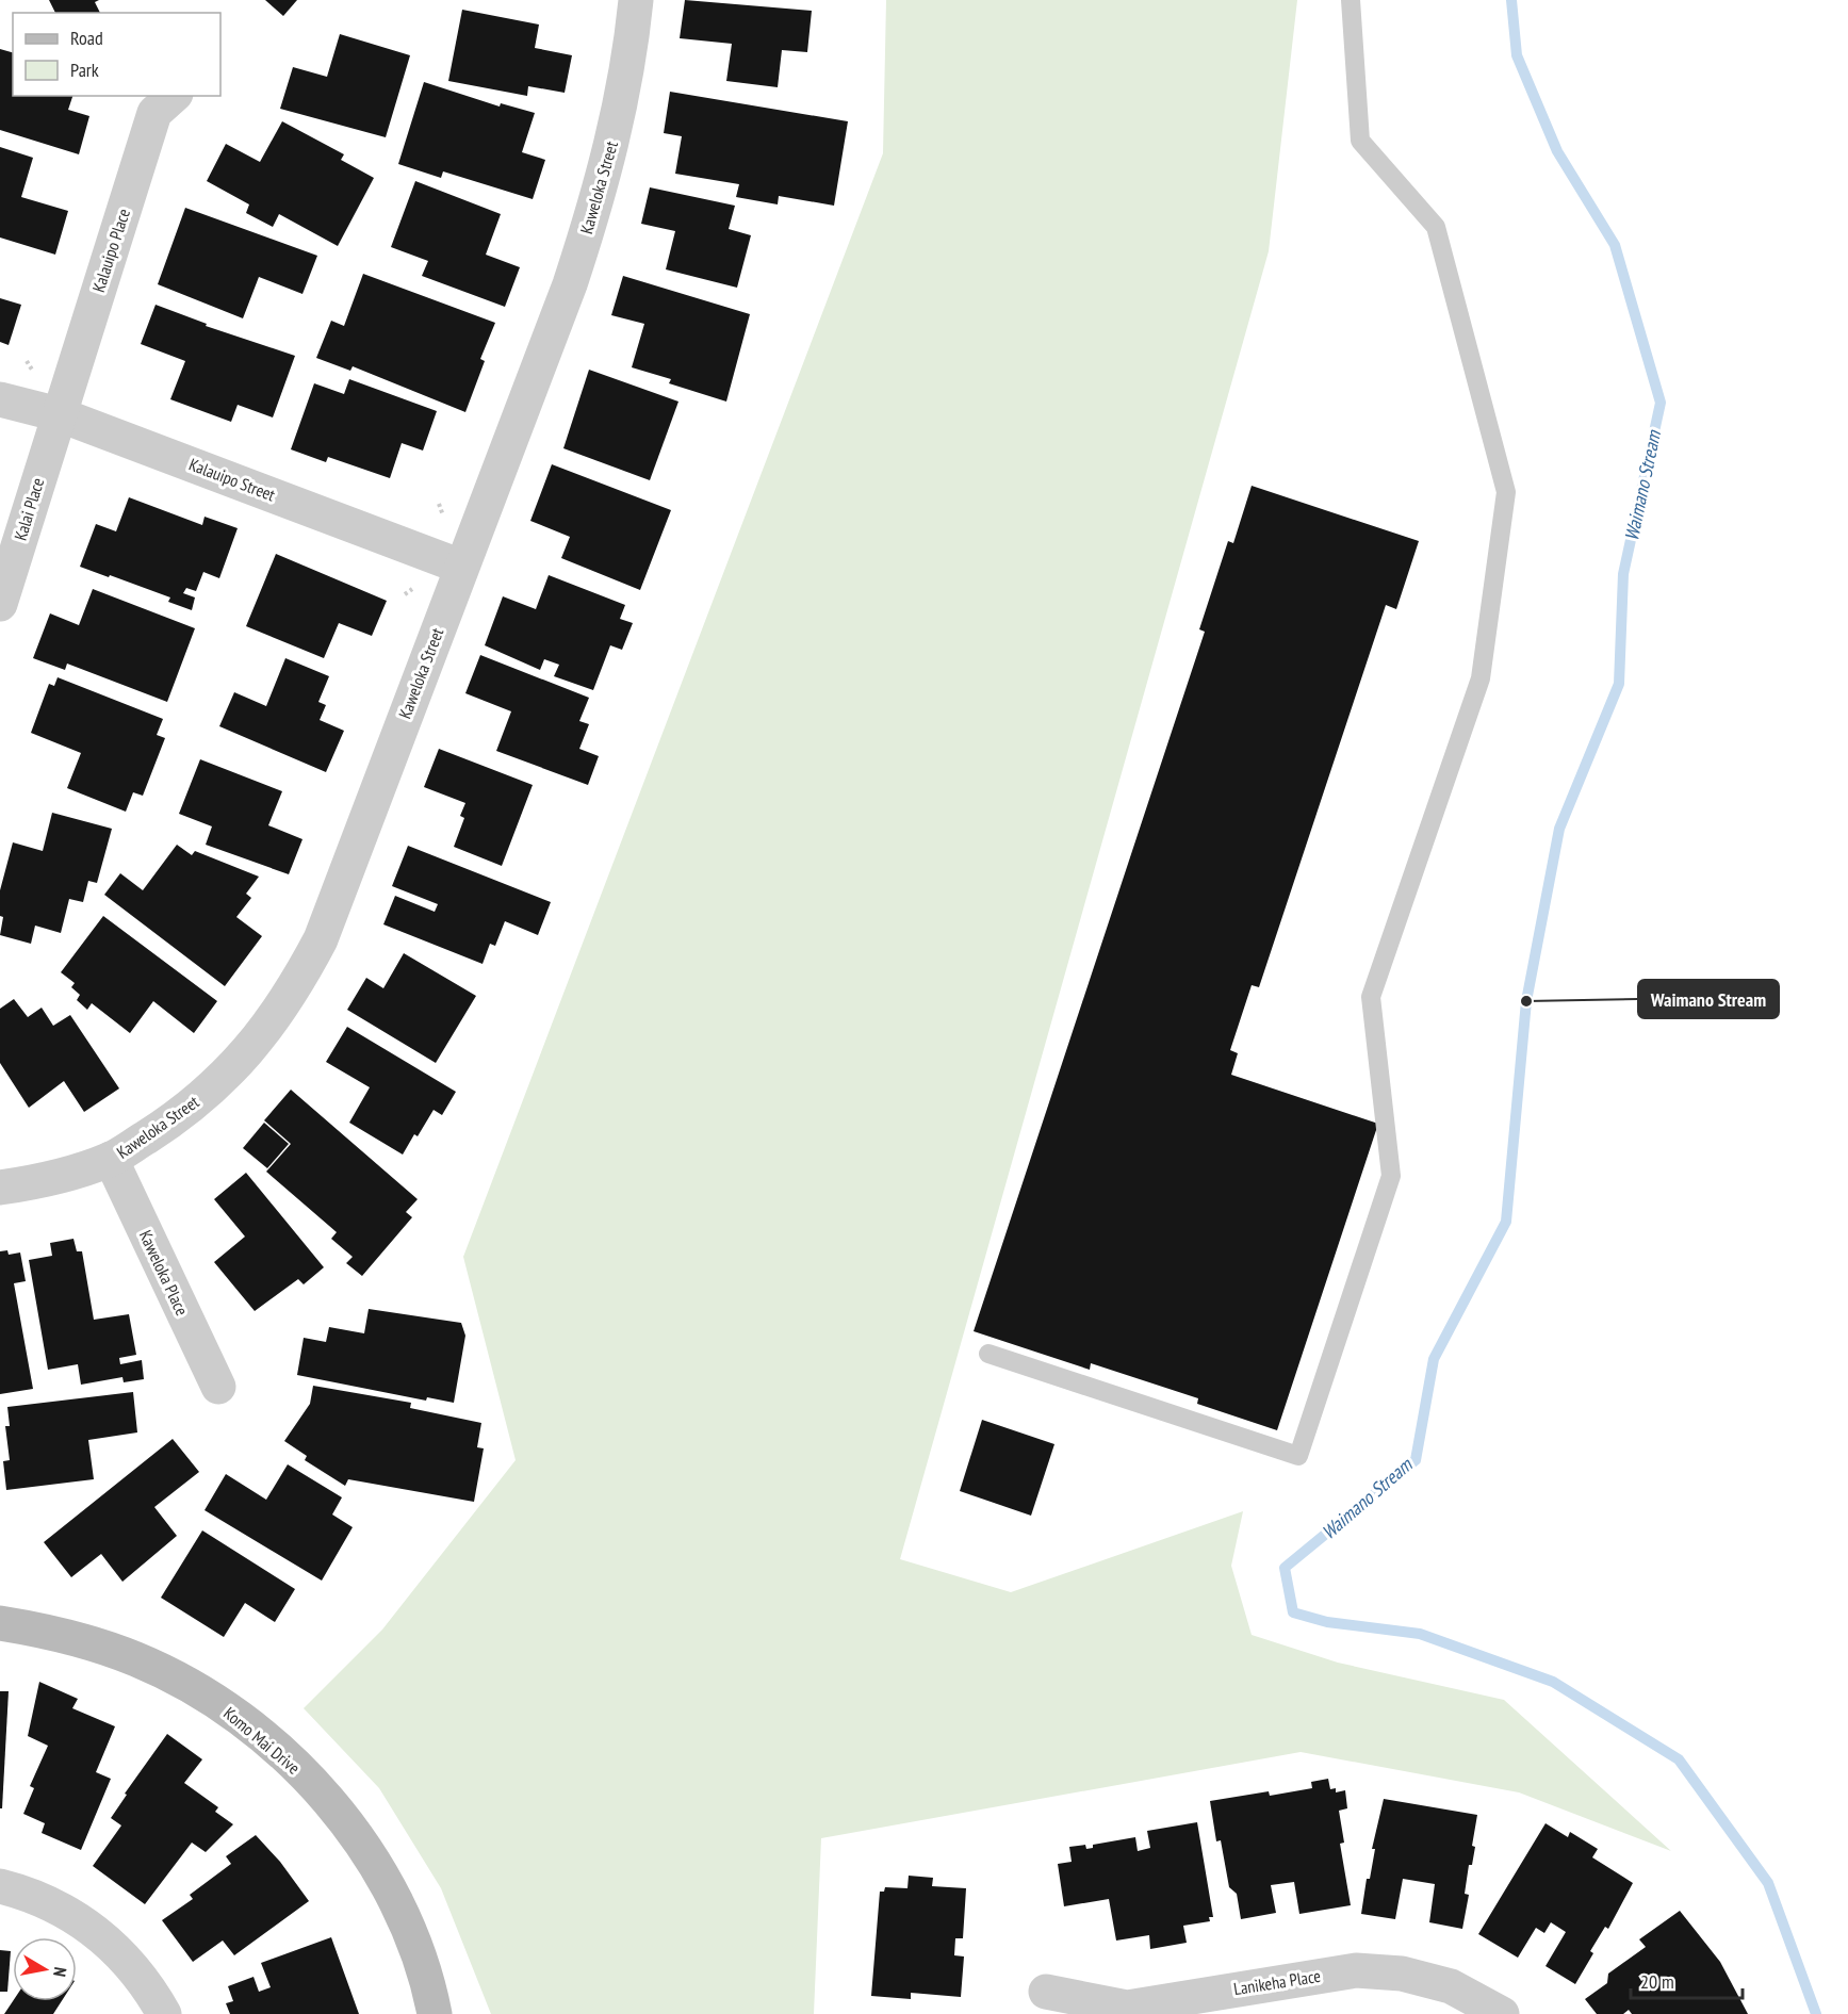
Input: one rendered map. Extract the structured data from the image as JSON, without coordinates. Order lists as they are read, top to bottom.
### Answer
{
  "streets": {
    "main road": ["Komo Mai Drive"],
    "street": [
      "Kaweloka Street",
      "Kalauipo Place",
      "Kalauipo Street",
      "Kalai Place",
      "Kaweloka Place",
      "Lanikeha Place"
    ]
  },
  "crossings": [
    ["Kaweloka Street", "Kalauipo Street"],
    ["Kaweloka Street", "Kaweloka Place"],
    ["Kalauipo Place", "Kalauipo Street"],
    ["Kalauipo Place", "Kalai Place"],
    ["Kalauipo Street", "Kalai Place"]
  ],
  "water": ["Waimano Stream"],
  "places": ["Waimano Stream"],
  "legend": ["Road", "Park"],
  "scale_bar": "20 m",
  "north": "right"
}
